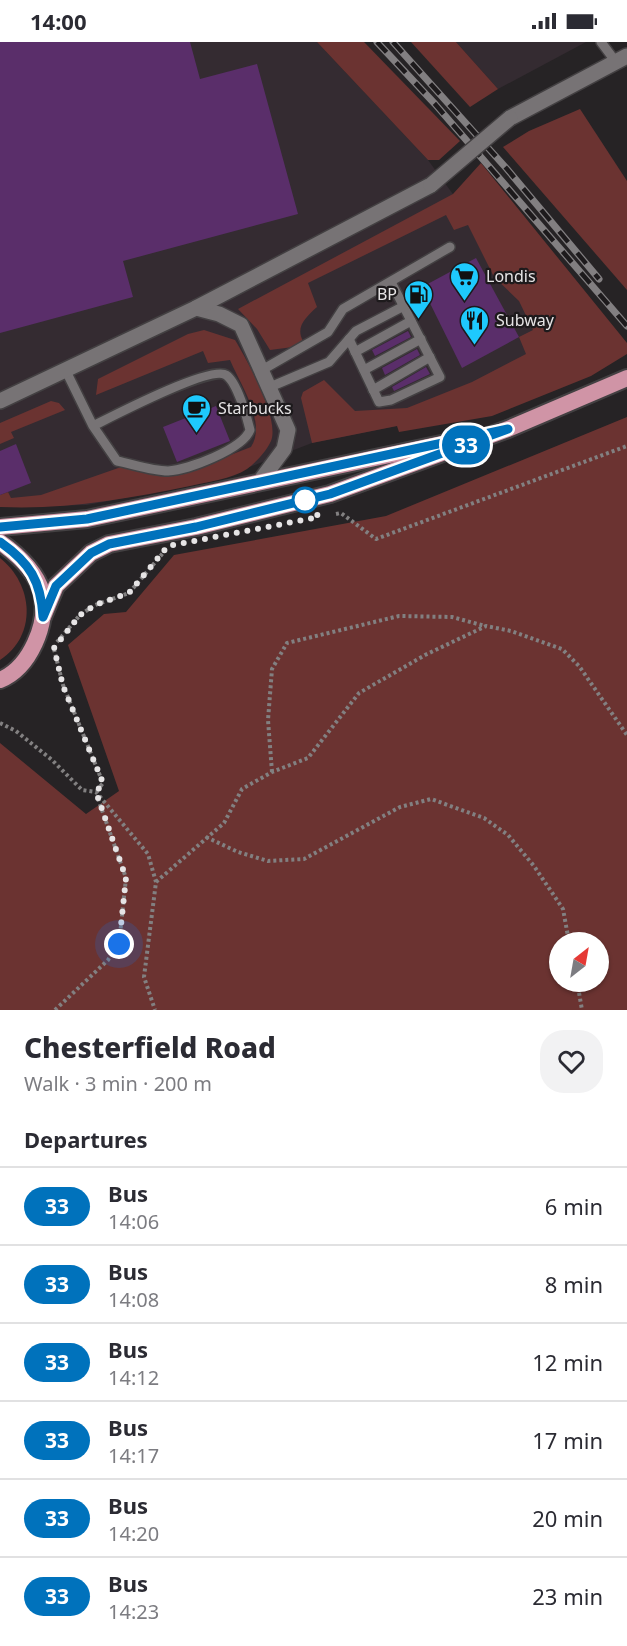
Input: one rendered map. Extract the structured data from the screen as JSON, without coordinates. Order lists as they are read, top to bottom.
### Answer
{
  "places": {
    "supermarket": ["Londis"],
    "fuel station": ["BP"],
    "restaurant": ["Subway"],
    "cafe": ["Starbucks"]
  },
  "lines": ["bus line 33"],
  "north": "top right",
  "page": {
    "status": "14:00",
    "on_map": "33",
    "heading": [
      ["Chesterfield Road", "Walk · 3 min · 200 m"],
      "Departures"
    ],
    "list": [
      {
        "mark": "33",
        "name": "Bus",
        "note": "14:06",
        "value": "6 min"
      },
      {
        "mark": "33",
        "name": "Bus",
        "note": "14:08",
        "value": "8 min"
      },
      {
        "mark": "33",
        "name": "Bus",
        "note": "14:12",
        "value": "12 min"
      },
      {
        "mark": "33",
        "name": "Bus",
        "note": "14:17",
        "value": "17 min"
      },
      {
        "mark": "33",
        "name": "Bus",
        "note": "14:20",
        "value": "20 min"
      },
      {
        "mark": "33",
        "name": "Bus",
        "note": "14:23",
        "value": "23 min"
      }
    ]
  }
}
